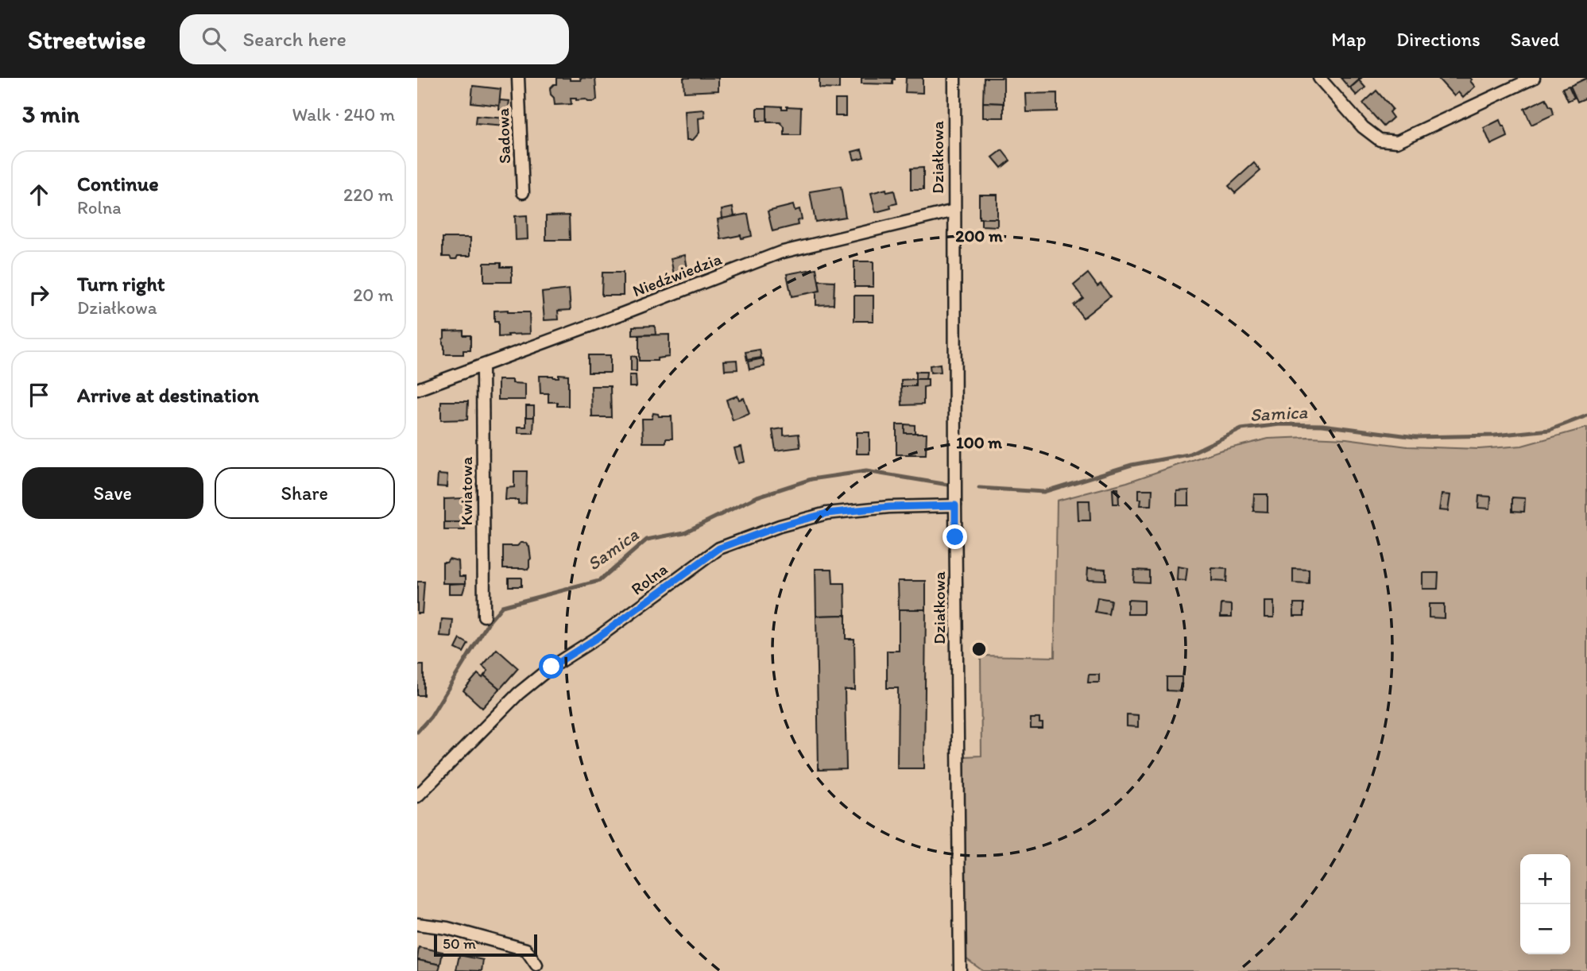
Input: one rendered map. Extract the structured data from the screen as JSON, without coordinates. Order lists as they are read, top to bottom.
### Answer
{
  "streets": {
    "street": [
      "Sadowa",
      "Działkowa",
      "Niedźwiedzia",
      "Kwiatowa",
      "Rolna"
    ]
  },
  "crossings": [
    ["Działkowa", "Niedźwiedzia"],
    ["Działkowa", "Rolna"],
    ["Niedźwiedzia", "Kwiatowa"]
  ],
  "water": ["Samica"],
  "scale_bar": "50 m",
  "page": {
    "header": "Streetwise",
    "search": "Search here",
    "nav": ["Map", "Directions", "Saved"],
    "heading": ["3 min", "Walk · 240 m"],
    "list": [
      ["Continue", "Rolna", "220 m"],
      ["Turn right", "Działkowa", "20 m"],
      "Arrive at destination"
    ],
    "buttons": ["Save", "Share"],
    "map_buttons": ["+", "−"],
    "scale": "50 m"
  },
  "rings": ["200 m", "100 m"]
}
